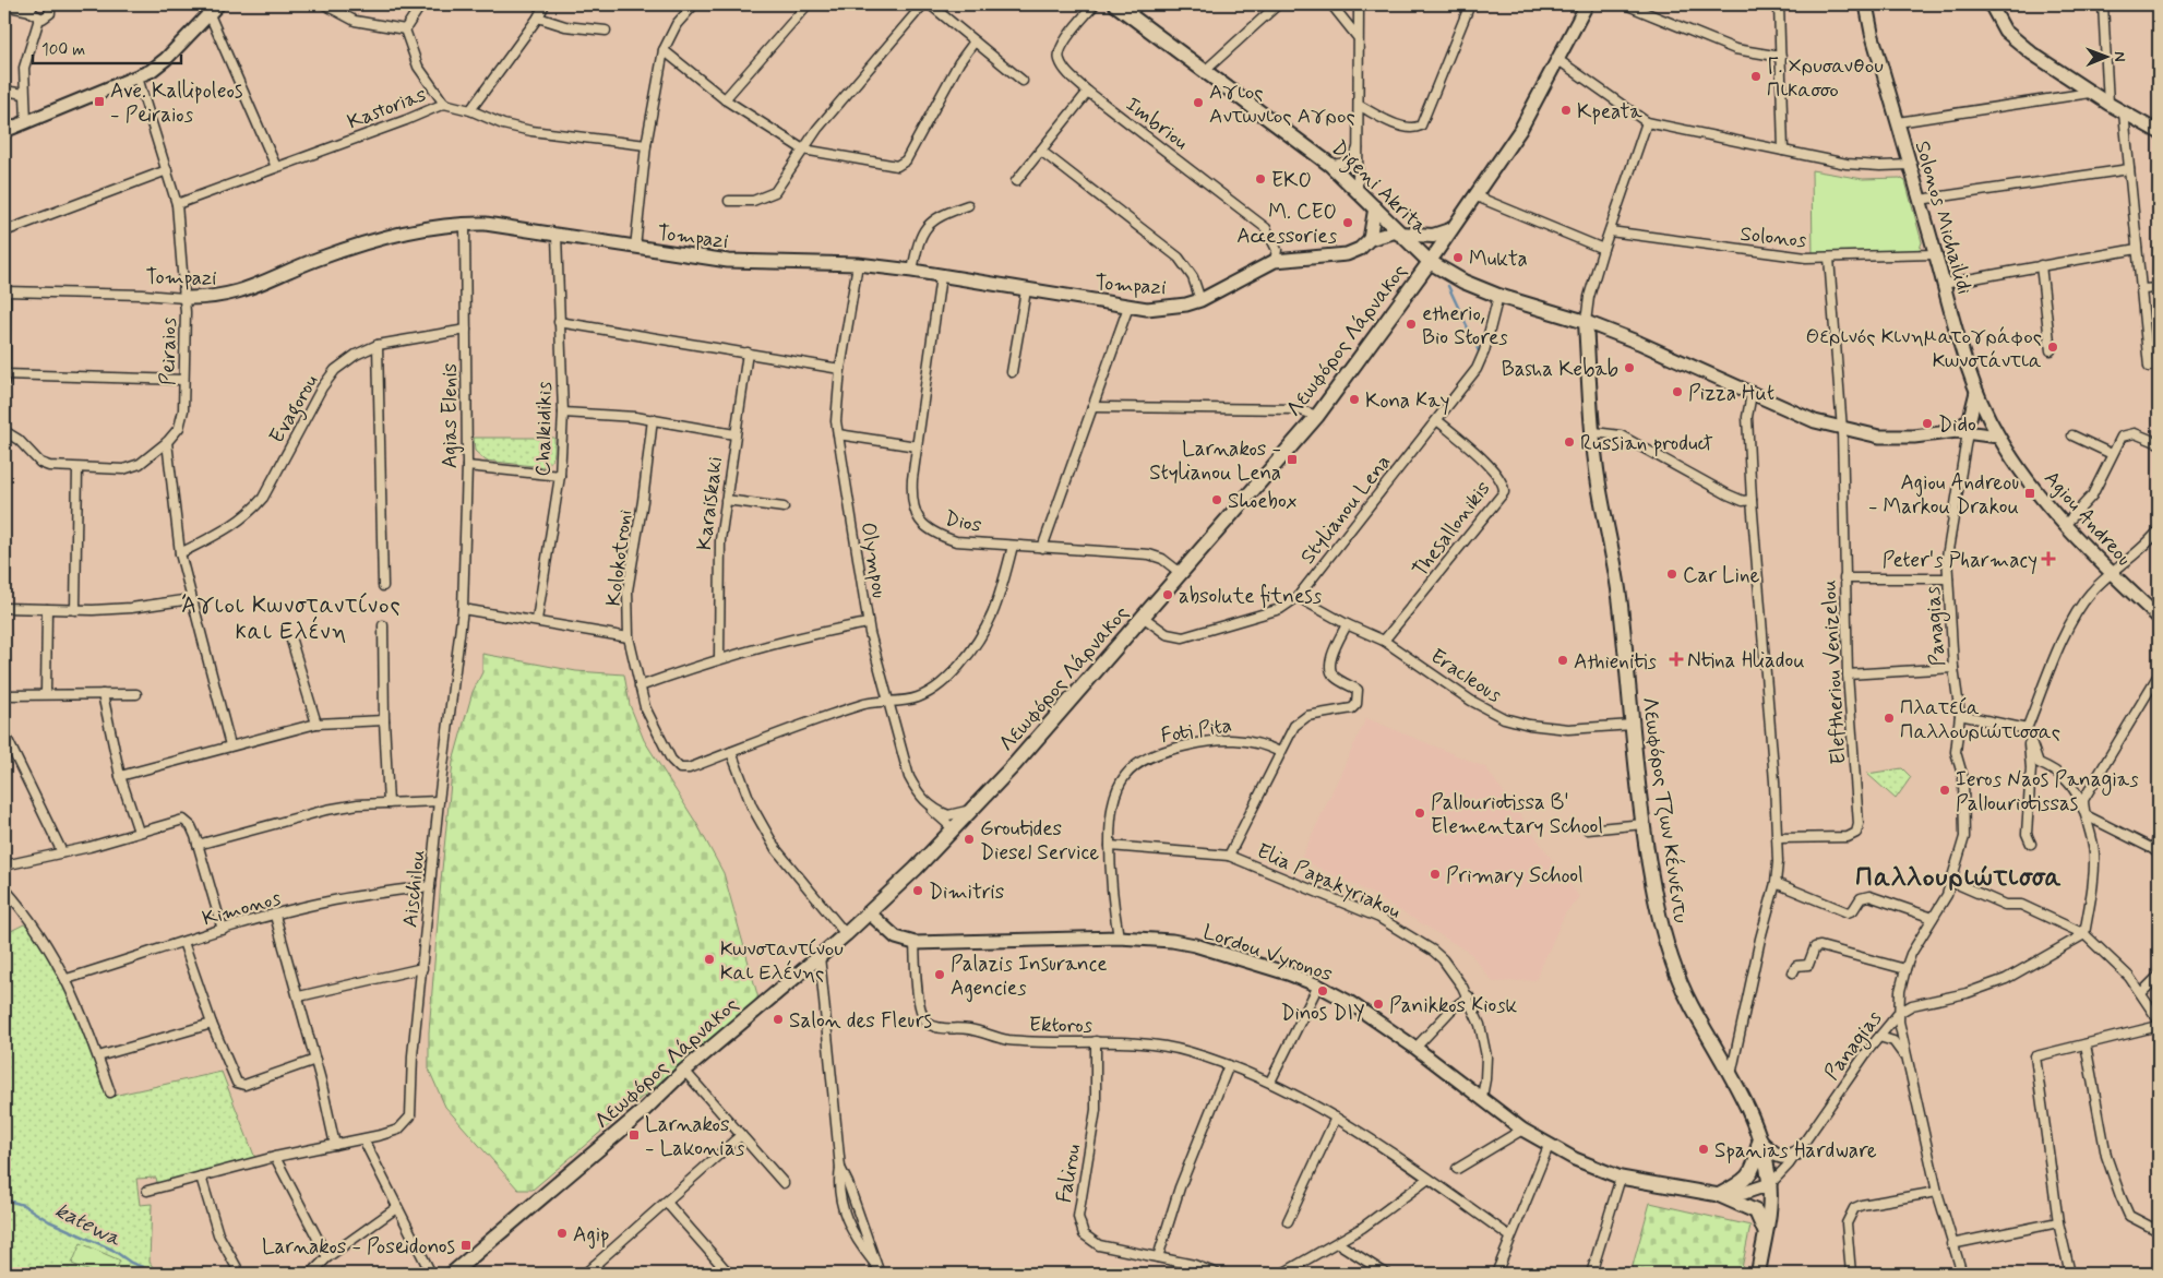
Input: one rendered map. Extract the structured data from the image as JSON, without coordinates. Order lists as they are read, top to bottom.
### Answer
{
  "streets": {
    "main road": ["Digeni Akrita", "Λεωφόρος Λάρνακος", "Λεωφόρος Τζων Κέννεντυ"],
    "street": [
      "Kastorias",
      "Imbriou",
      "Solonos Michailidi",
      "Tompazi",
      "Solonos",
      "Peiraios",
      "Evagorou",
      "Agias Elenis",
      "Chalkidikis",
      "Karaiskaki",
      "Stylianou Lena",
      "Agiou Andreou",
      "Dios",
      "Thesallonikis",
      "Kolokotroni",
      "Olympou",
      "Panagias",
      "Eleftheriou Venizelou",
      "Eracleous",
      "Foti Pita",
      "Elia Papakyriakou",
      "Aischilou",
      "Kimonos",
      "Lordou Vyronos",
      "Ektoros",
      "Falirou"
    ]
  },
  "crossings": [
    ["Kastorias", "Peiraios"],
    ["Imbriou", "Tompazi"],
    ["Digeni Akrita", "Tompazi"],
    ["Digeni Akrita", "Λεωφόρος Λάρνακος"],
    ["Digeni Akrita", "Stylianou Lena"],
    ["Digeni Akrita", "Λεωφόρος Τζων Κέννεντυ"],
    ["Solonos Michailidi", "Solonos"],
    ["Solonos Michailidi", "Agiou Andreou"],
    ["Tompazi", "Peiraios"],
    ["Tompazi", "Agias Elenis"],
    ["Tompazi", "Chalkidikis"],
    ["Tompazi", "Dios"],
    ["Tompazi", "Olympou"],
    ["Solonos", "Eleftheriou Venizelou"],
    ["Solonos", "Λεωφόρος Τζων Κέννεντυ"],
    ["Λεωφόρος Λάρνακος", "Stylianou Lena"],
    ["Λεωφόρος Λάρνακος", "Dios"],
    ["Λεωφόρος Λάρνακος", "Olympou"],
    ["Λεωφόρος Λάρνακος", "Lordou Vyronos"],
    ["Evagorou", "Agias Elenis"],
    ["Agias Elenis", "Aischilou"],
    ["Stylianou Lena", "Thesallonikis"],
    ["Stylianou Lena", "Eracleous"],
    ["Thesallonikis", "Eracleous"],
    ["Panagias", "Λεωφόρος Τζων Κέννεντυ"],
    ["Panagias", "Lordou Vyronos"],
    ["Eracleous", "Λεωφόρος Τζων Κέννεντυ"],
    ["Foti Pita", "Elia Papakyriakou"],
    ["Foti Pita", "Lordou Vyronos"],
    ["Λεωφόρος Τζων Κέννεντυ", "Lordou Vyronos"],
    ["Elia Papakyriakou", "Lordou Vyronos"],
    ["Aischilou", "Kimonos"],
    ["Lordou Vyronos", "Ektoros"],
    ["Ektoros", "Falirou"]
  ],
  "districts": ["Άγιοι Κωνσταντίνος και Ελένη", "Παλλουριώτισσα"],
  "water": ["katewa"],
  "places": {
    "other": [
      "Γ. Χρυσανθου Πικασσο",
      "Αγιος Αντωνιος Αγρος",
      "Kpeata",
      "EKO",
      "M. CEO Accessories",
      "Mukta",
      "etherio, Bio Stores",
      "Θερινός Κινηματογράφος Κωνστάντια",
      "Basha Kebab",
      "Pizza Hut",
      "Kona Kay",
      "Dido",
      "Russian product",
      "Shoebox",
      "Car Line",
      "absolute fitness",
      "Athienitis",
      "Πλατεία Παλλουριώτισσας",
      "Ieros Naos Panagias Pallouriotissas",
      "Pallouriotissa B' Elementary School",
      "Groutides Diesel Service",
      "Primary School",
      "Dimitris",
      "Κωνσταντίνου Και Ελένης",
      "Palazis Insurance Agencies",
      "Dinos DIY",
      "Panikkos Kiosk",
      "Salon des Fleurs",
      "Spanias Hardware",
      "Agip"
    ],
    "transit": [
      "Ave. Kallipoleos - Peiraios",
      "Larnakos - Stylianou Lena",
      "Agiou Andreou - Markou Drakou",
      "Larnakos - Lakonias",
      "Larnakos - Poseidonos"
    ],
    "health": ["Peter's Pharmacy", "Ntina Hliadou"]
  },
  "scale_bar": "100 m",
  "north": "right"
}
